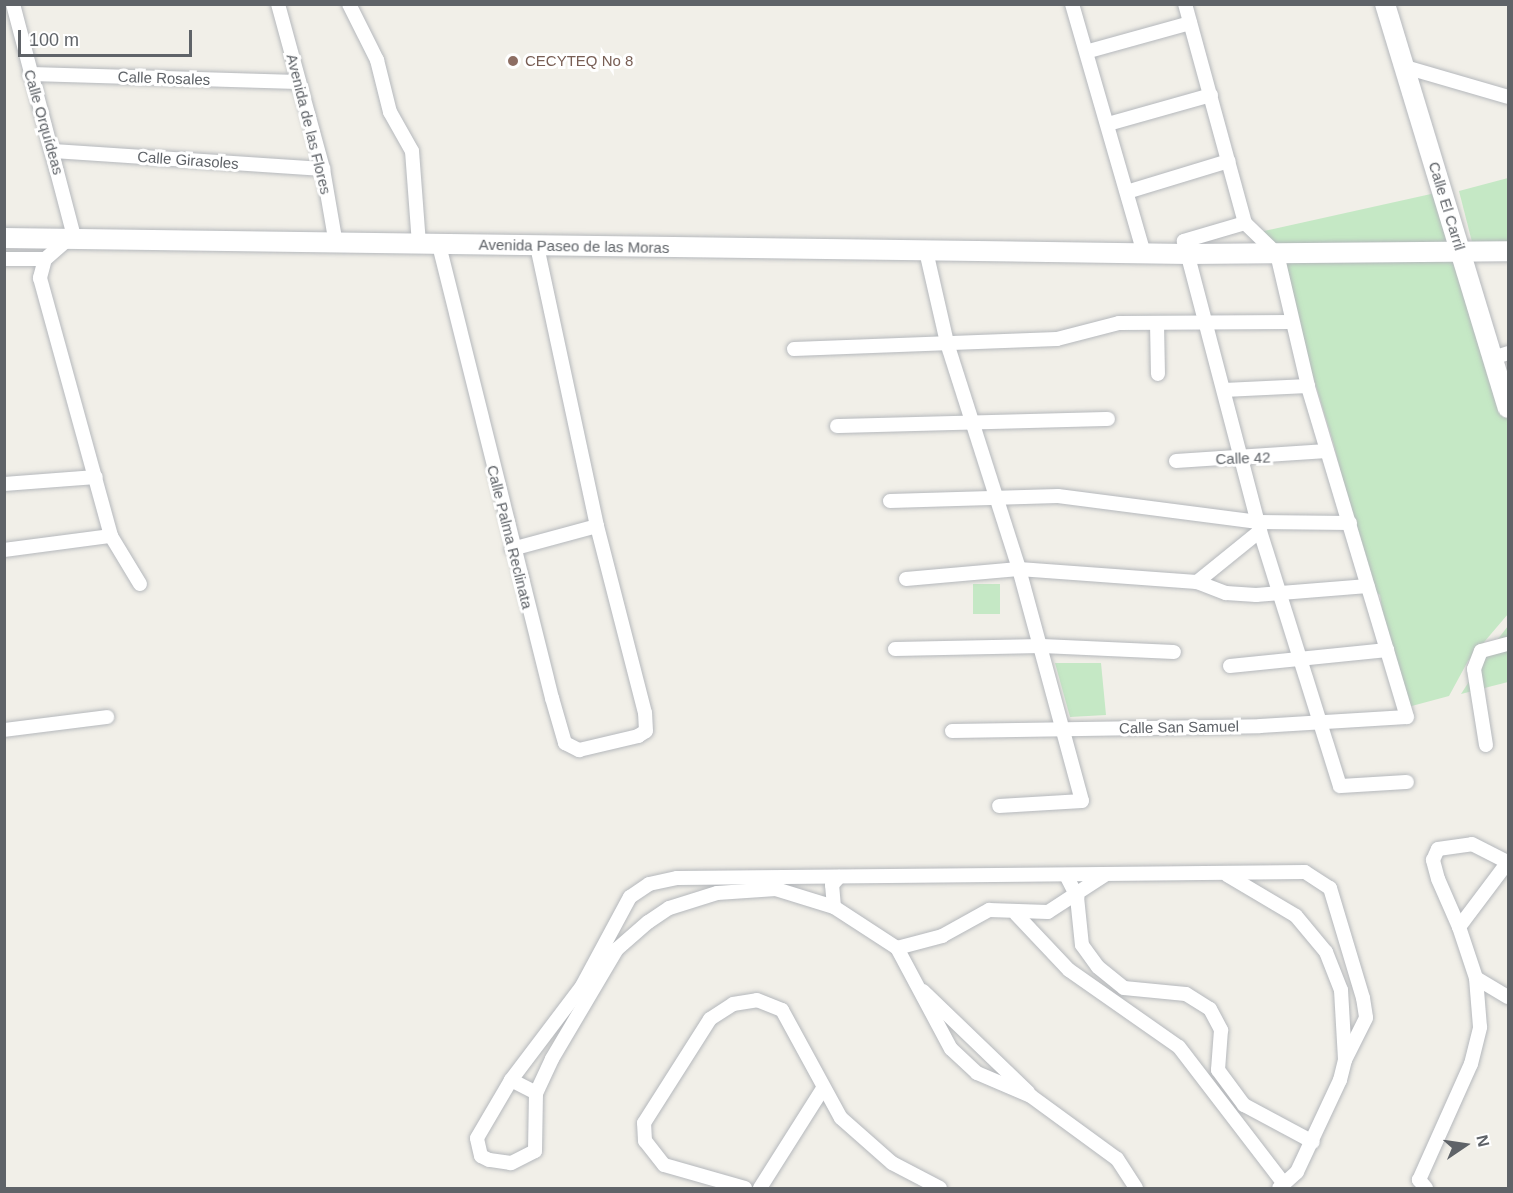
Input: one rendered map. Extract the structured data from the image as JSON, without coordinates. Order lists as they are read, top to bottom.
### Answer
{
  "streets": {
    "main road": ["Calle El Carril", "Avenida Paseo de las Moras"],
    "street": [
      "Calle Rosales",
      "Calle Orquídeas",
      "Avenida de las Flores",
      "Calle Girasoles",
      "Calle 42",
      "Calle Palma Reclinata",
      "Calle San Samuel"
    ]
  },
  "crossings": [
    ["Calle Rosales", "Calle Orquídeas"],
    ["Calle Rosales", "Avenida de las Flores"],
    ["Calle Orquídeas", "Calle Girasoles"],
    ["Calle Orquídeas", "Avenida Paseo de las Moras"],
    ["Avenida de las Flores", "Calle Girasoles"],
    ["Avenida de las Flores", "Avenida Paseo de las Moras"],
    ["Calle El Carril", "Avenida Paseo de las Moras"],
    ["Avenida Paseo de las Moras", "Calle Palma Reclinata"]
  ],
  "places": ["CECYTEQ No 8"],
  "scale_bar": "100 m",
  "north": "right"
}
